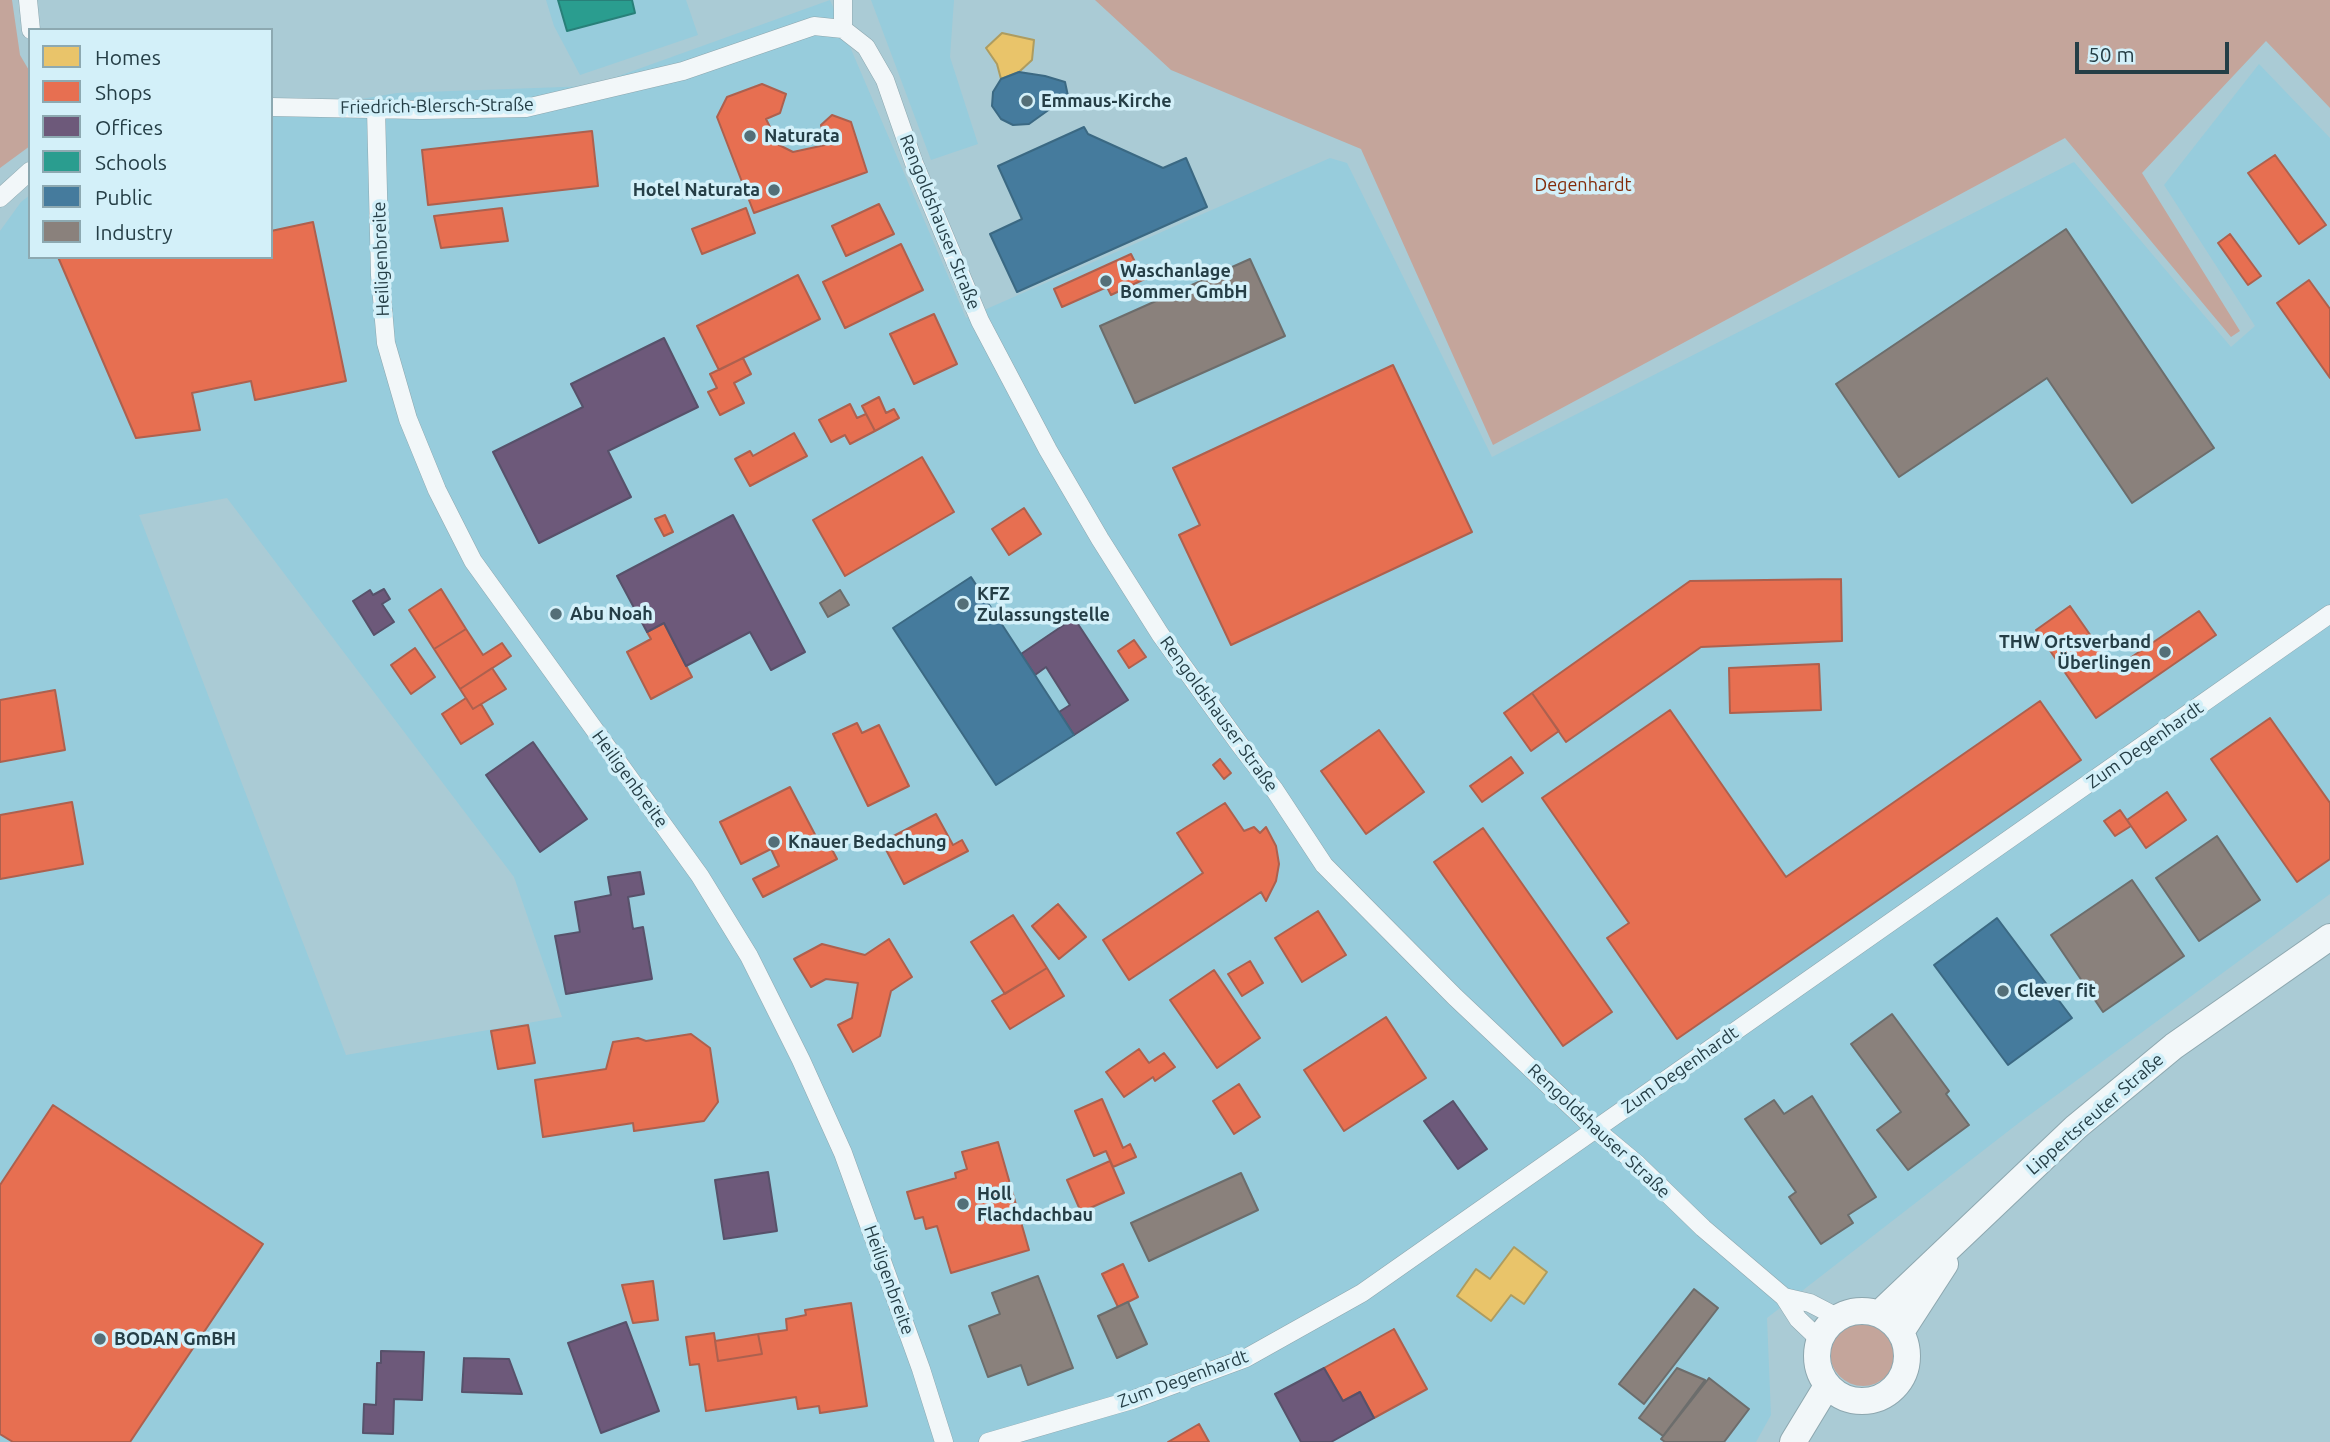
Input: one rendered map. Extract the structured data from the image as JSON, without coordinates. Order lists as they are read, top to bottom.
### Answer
{
  "streets": {
    "main road": ["Lippertsreuter Straße"],
    "street": [
      "Friedrich-Blersch-Straße",
      "Rengoldshauser Straße",
      "Heiligenbreite",
      "Zum Degenhardt"
    ]
  },
  "crossings": [
    ["Friedrich-Blersch-Straße", "Rengoldshauser Straße"],
    ["Friedrich-Blersch-Straße", "Heiligenbreite"],
    ["Rengoldshauser Straße", "Zum Degenhardt"],
    ["Rengoldshauser Straße", "Lippertsreuter Straße"]
  ],
  "parks": ["Degenhardt"],
  "places": [
    "Emmaus-Kirche",
    "Naturata",
    "Hotel Naturata",
    "Waschanlage Bommer GmbH",
    "KFZ Zulassungstelle",
    "Abu Noah",
    "THW Ortsverband Überlingen",
    "Knauer Bedachung",
    "Clever fit",
    "Holl Flachdachbau",
    "BODAN GmBH"
  ],
  "legend": [
    "Homes",
    "Shops",
    "Offices",
    "Schools",
    "Public",
    "Industry"
  ],
  "scale_bar": "50 m"
}
